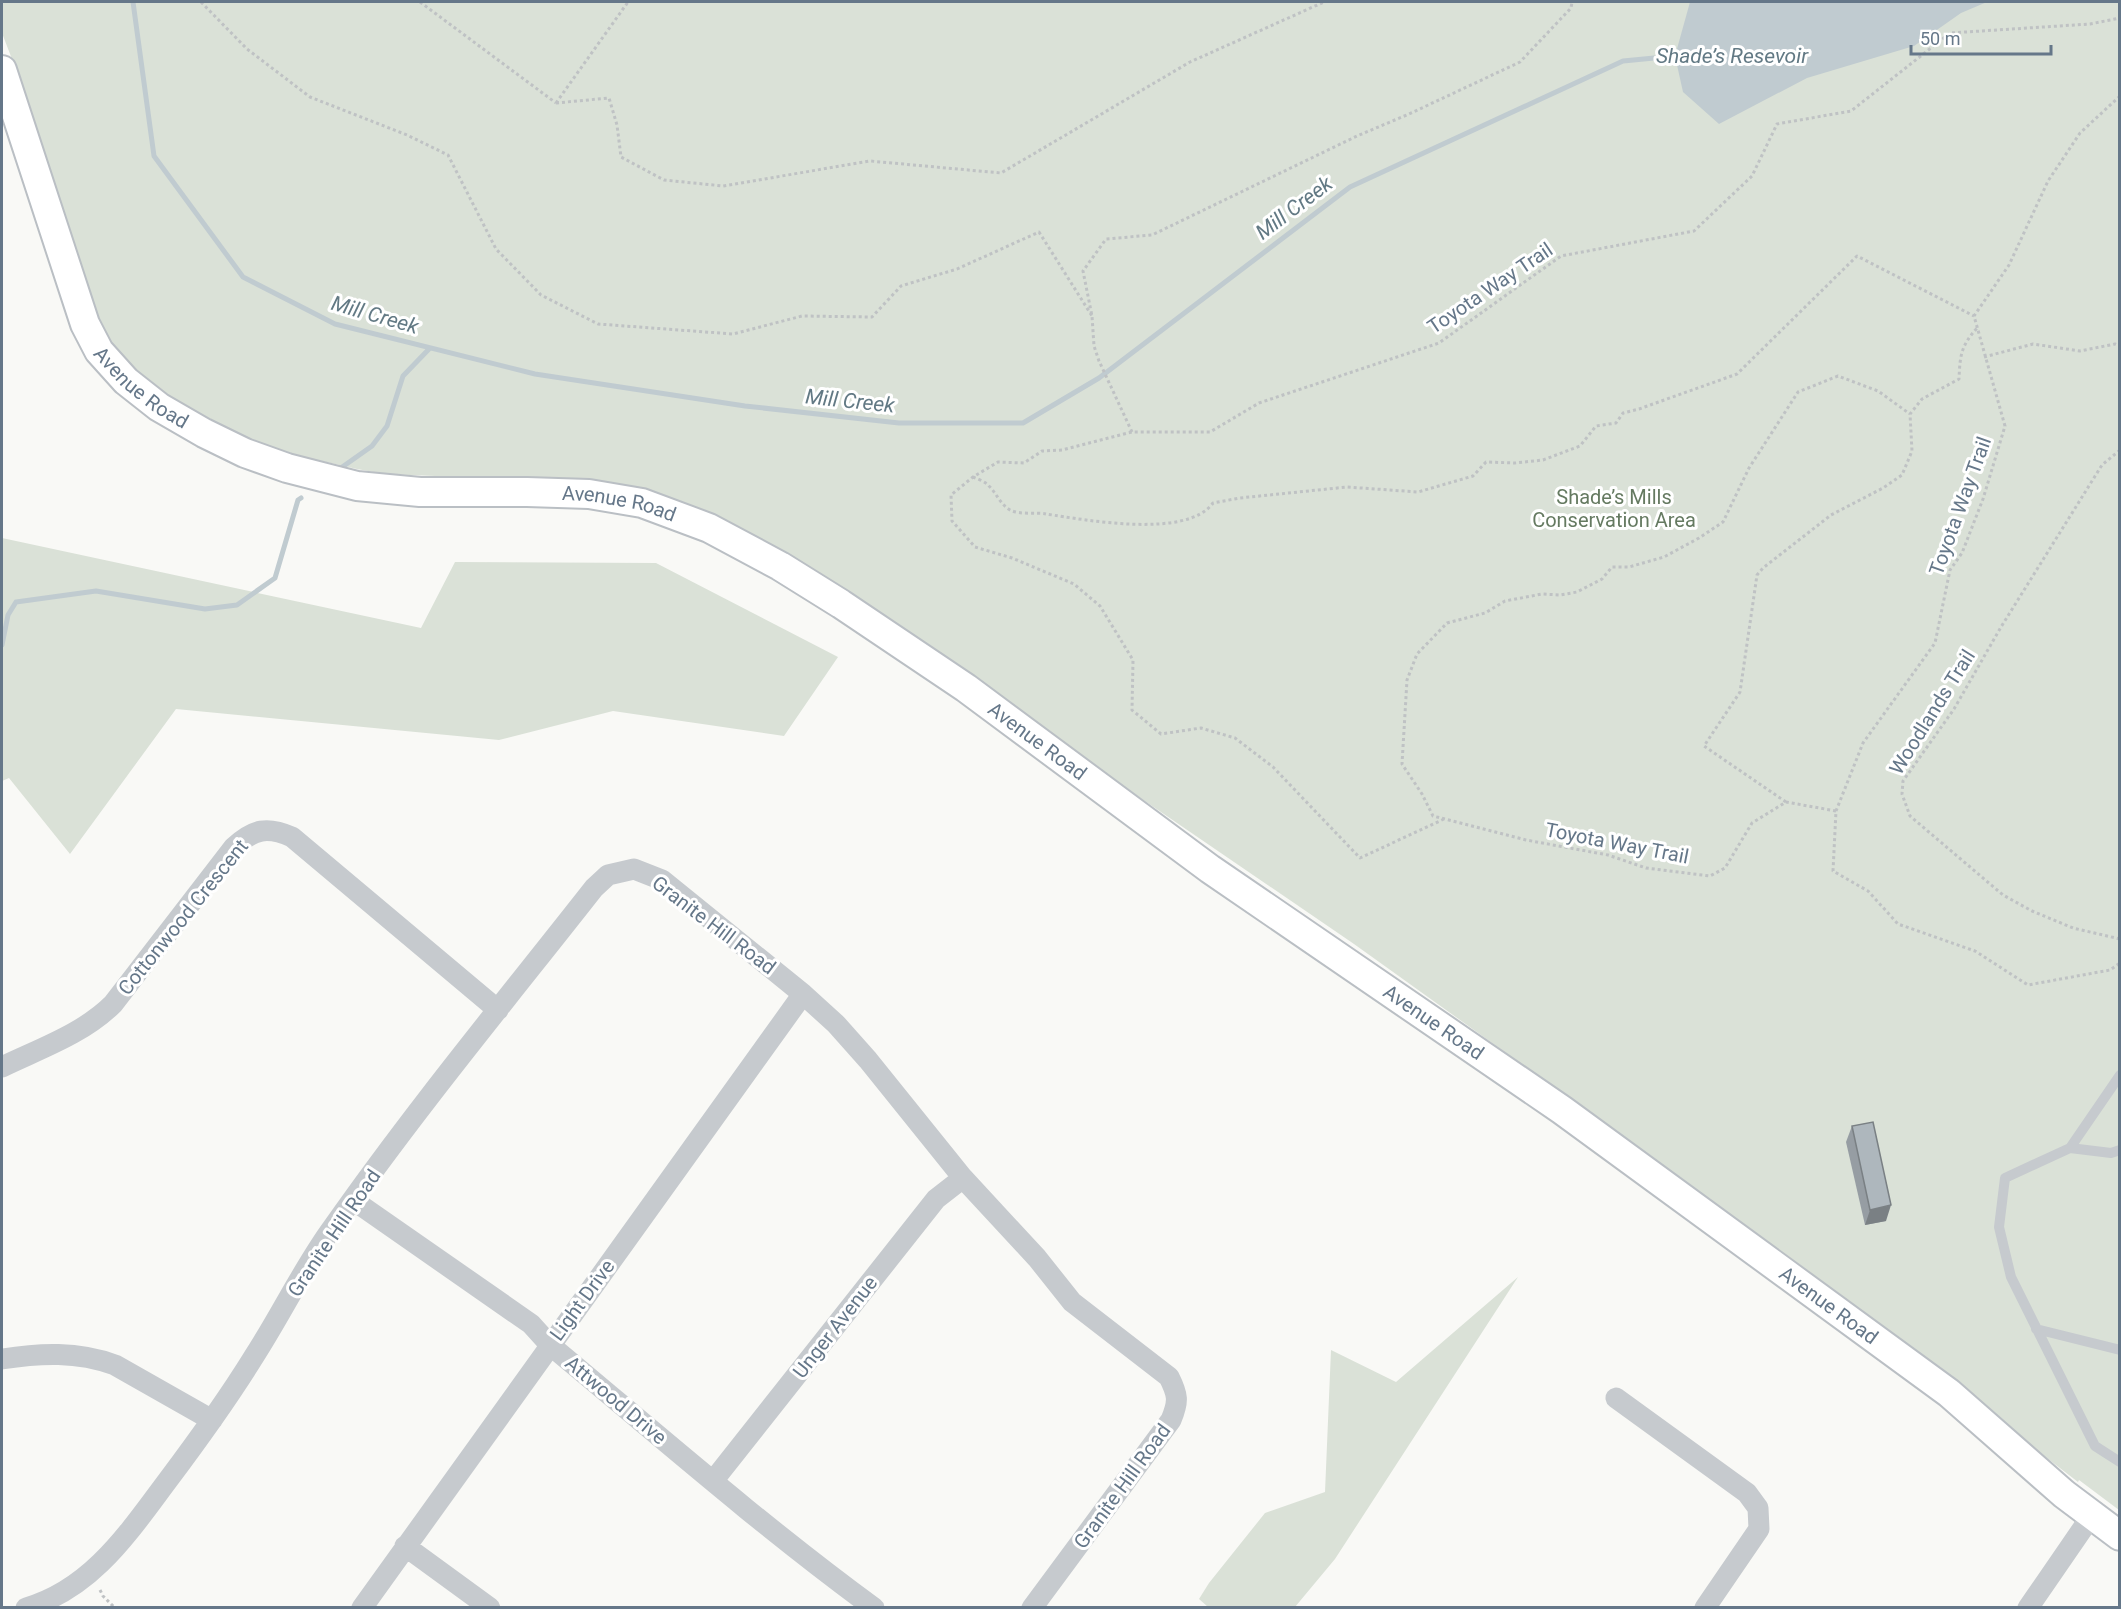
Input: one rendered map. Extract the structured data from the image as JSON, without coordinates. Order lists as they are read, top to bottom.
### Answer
{
  "streets": {
    "street": [
      "Avenue Road",
      "Cottonwood Crescent",
      "Granite Hill Road",
      "Light Drive",
      "Unger Avenue",
      "Attwood Drive"
    ],
    "path": ["Toyota Way Trail", "Woodlands Trail"]
  },
  "crossings": [
    ["Cottonwood Crescent", "Granite Hill Road"],
    ["Granite Hill Road", "Light Drive"],
    ["Granite Hill Road", "Unger Avenue"],
    ["Granite Hill Road", "Attwood Drive"],
    ["Light Drive", "Attwood Drive"],
    ["Unger Avenue", "Attwood Drive"]
  ],
  "water": ["Shade’s Resevoir", "Mill Creek"],
  "parks": ["Shade’s Mills Conservation Area"],
  "scale_bar": "50 m"
}
